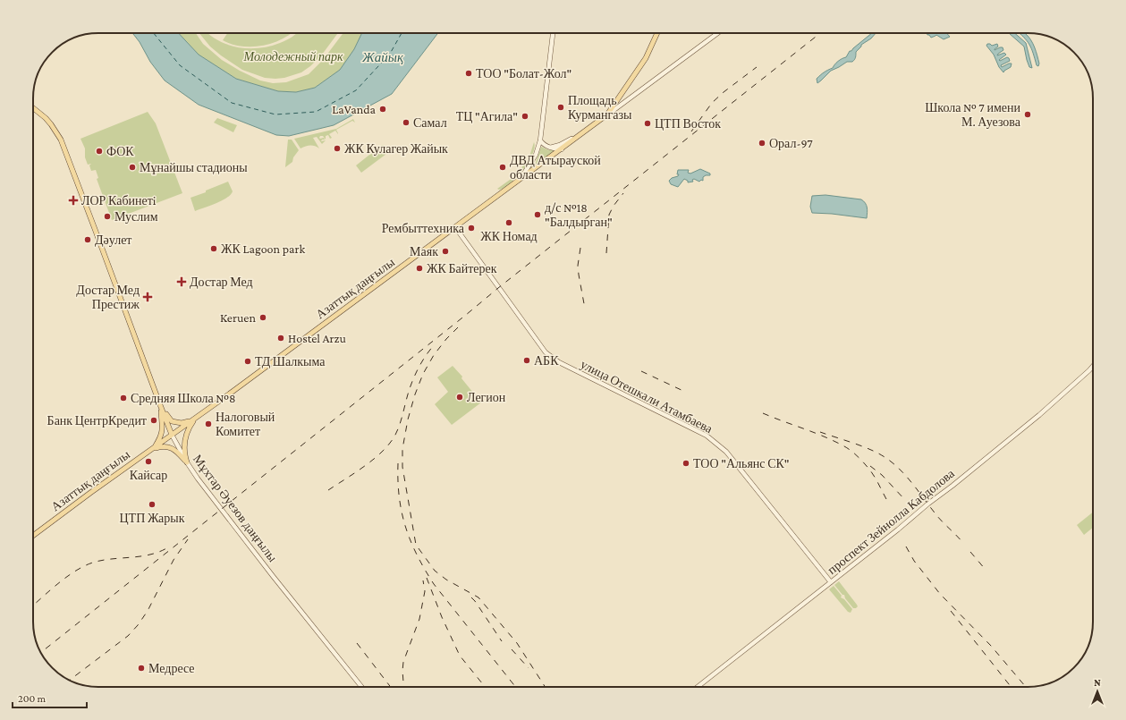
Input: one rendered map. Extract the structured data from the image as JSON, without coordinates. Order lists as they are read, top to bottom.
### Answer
{
  "streets": {
    "main road": [
      "Азаттық даңғылы",
      "улица Отешкали Атамбаева",
      "Мұхтар Әуезов даңғылы",
      "проспект Зейнолла Кабдолова"
    ]
  },
  "crossings": [
    ["Азаттық даңғылы", "улица Отешкали Атамбаева"],
    ["Азаттық даңғылы", "Мұхтар Әуезов даңғылы"],
    ["улица Отешкали Атамбаева", "проспект Зейнолла Кабдолова"]
  ],
  "water": ["Жайық"],
  "parks": ["Молодежный парк"],
  "places": {
    "other": [
      "ТОО \"Болат-Жол\"",
      "Площадь Курмангазы",
      "LaVanda",
      "Школа № 7 имени М. Ауезова",
      "ТЦ \"Агила\"",
      "Самал",
      "ЦТП Восток",
      "Орал-97",
      "ЖК Кулагер Жайык",
      "ФОК",
      "Мұнайшы стадионы",
      "ДВД Атырауской области",
      "д/с №18 \"Балдырган\"",
      "Муслим",
      "ЖК Номад",
      "Рембыттехника",
      "Дәулет",
      "ЖК Lagoon park",
      "Маяк",
      "ЖК Байтерек",
      "Keruen",
      "Hostel Arzu",
      "АБК",
      "ТД Шалкыма",
      "Легион",
      "Средняя Школа №8",
      "Банк ЦентрКредит",
      "Налоговый Комитет",
      "Кайсар",
      "ТОО \"Альянс СК\"",
      "ЦТП Жарык",
      "Медресе"
    ],
    "health": ["ЛОР Кабинетi", "Достар Мед", "Достар Мед Престиж"]
  },
  "scale_bar": "200 m",
  "north": "top"
}
